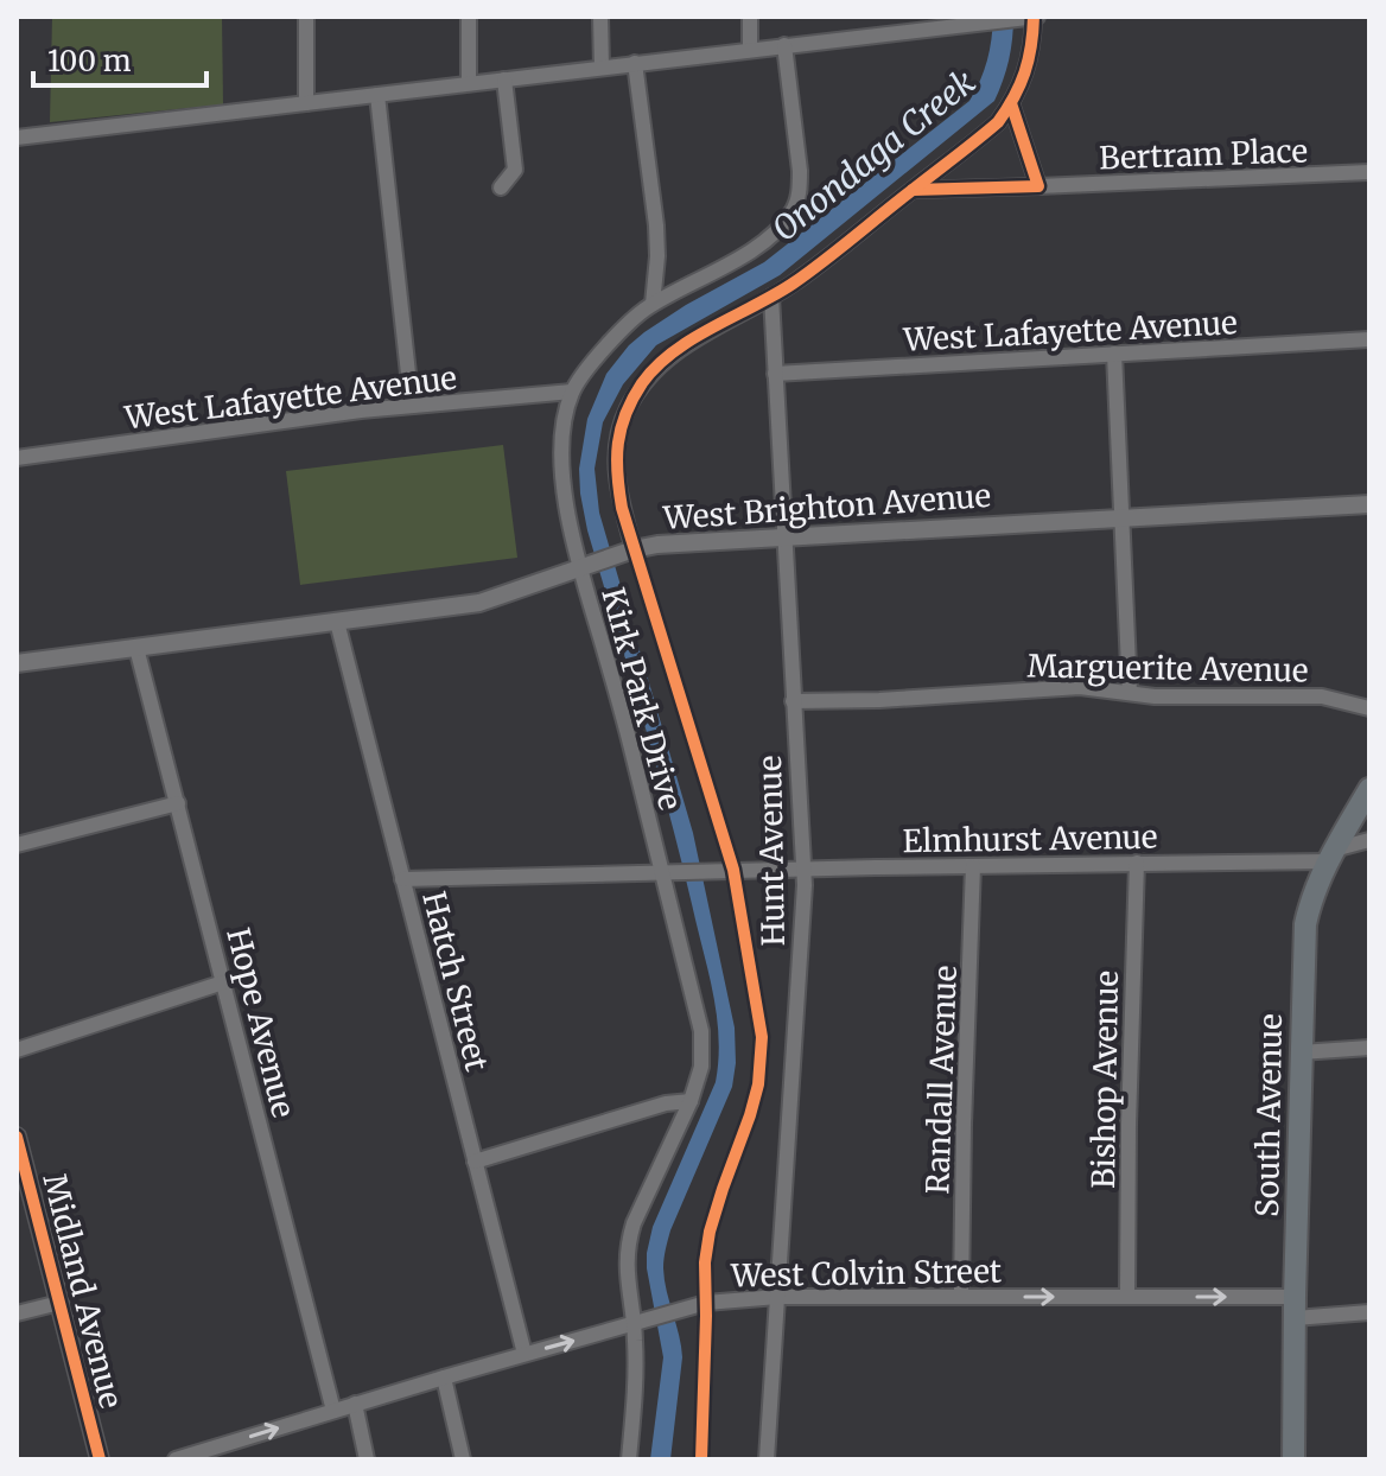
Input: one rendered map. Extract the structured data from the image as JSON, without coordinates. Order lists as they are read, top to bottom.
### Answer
{
  "streets": {
    "main road": ["South Avenue"],
    "street": [
      "Bertram Place",
      "West Lafayette Avenue",
      "West Brighton Avenue",
      "Marguerite Avenue",
      "Kirk Park Drive",
      "Elmhurst Avenue",
      "Hunt Avenue",
      "Hatch Street",
      "Hope Avenue",
      "Randall Avenue",
      "Bishop Avenue",
      "West Colvin Street",
      "Midland Avenue"
    ]
  },
  "crossings": [
    ["West Lafayette Avenue", "Kirk Park Drive"],
    ["West Lafayette Avenue", "Hunt Avenue"],
    ["West Brighton Avenue", "Kirk Park Drive"],
    ["West Brighton Avenue", "Hunt Avenue"],
    ["West Brighton Avenue", "Hatch Street"],
    ["West Brighton Avenue", "Hope Avenue"],
    ["Marguerite Avenue", "Hunt Avenue"],
    ["Kirk Park Drive", "Elmhurst Avenue"],
    ["Kirk Park Drive", "West Colvin Street"],
    ["Elmhurst Avenue", "Hunt Avenue"],
    ["Elmhurst Avenue", "Randall Avenue"],
    ["Elmhurst Avenue", "Bishop Avenue"],
    ["Elmhurst Avenue", "South Avenue"],
    ["Hunt Avenue", "West Colvin Street"],
    ["Hatch Street", "West Colvin Street"],
    ["Hope Avenue", "West Colvin Street"],
    ["Randall Avenue", "West Colvin Street"],
    ["Bishop Avenue", "West Colvin Street"],
    ["South Avenue", "West Colvin Street"]
  ],
  "one_way": ["West Colvin Street"],
  "water": ["Onondaga Creek"],
  "scale_bar": "100 m"
}
